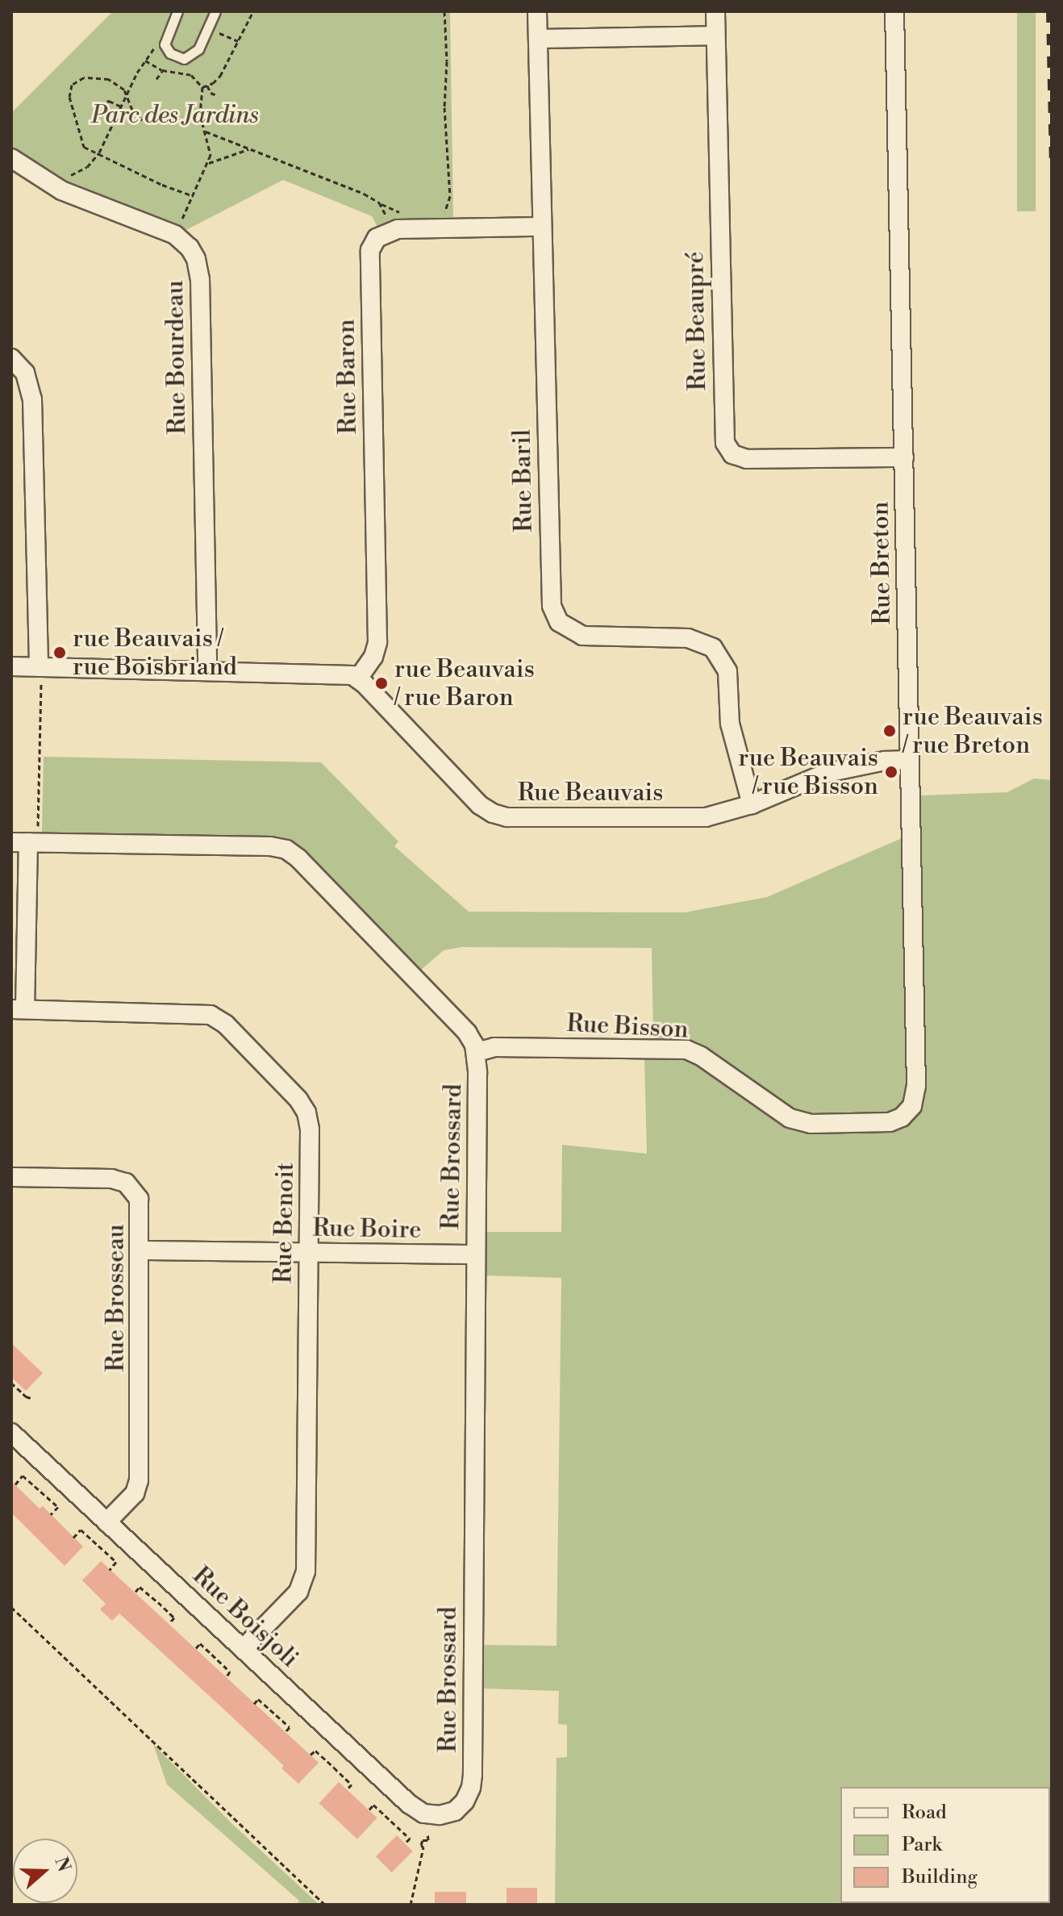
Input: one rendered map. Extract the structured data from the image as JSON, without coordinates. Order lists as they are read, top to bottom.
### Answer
{
  "streets": {
    "street": [
      "Rue Beaupré",
      "Rue Bourdeau",
      "Rue Baron",
      "Rue Baril",
      "Rue Breton",
      "Rue Beauvais",
      "Rue Bisson",
      "Rue Brossard",
      "Rue Benoit",
      "Rue Boire",
      "Rue Brosseau",
      "Rue Boisjoli"
    ]
  },
  "crossings": [
    ["Rue Beaupré", "Rue Breton"],
    ["Rue Baron", "Rue Baril"],
    ["Rue Baron", "Rue Beauvais"],
    ["Rue Baril", "Rue Beauvais"],
    ["Rue Breton", "Rue Beauvais"],
    ["Rue Breton", "Rue Bisson"],
    ["Rue Bisson", "Rue Brossard"],
    ["Rue Brossard", "Rue Boire"],
    ["Rue Brossard", "Rue Boisjoli"],
    ["Rue Benoit", "Rue Boire"],
    ["Rue Benoit", "Rue Boisjoli"],
    ["Rue Boire", "Rue Brosseau"],
    ["Rue Brosseau", "Rue Boisjoli"]
  ],
  "parks": ["Parc des Jardins"],
  "places": [
    "rue Beauvais / rue Boisbriand",
    "rue Beauvais / rue Baron",
    "rue Beauvais / rue Breton",
    "rue Beauvais / rue Bisson"
  ],
  "legend": ["Road", "Park", "Building"],
  "north": "right"
}
